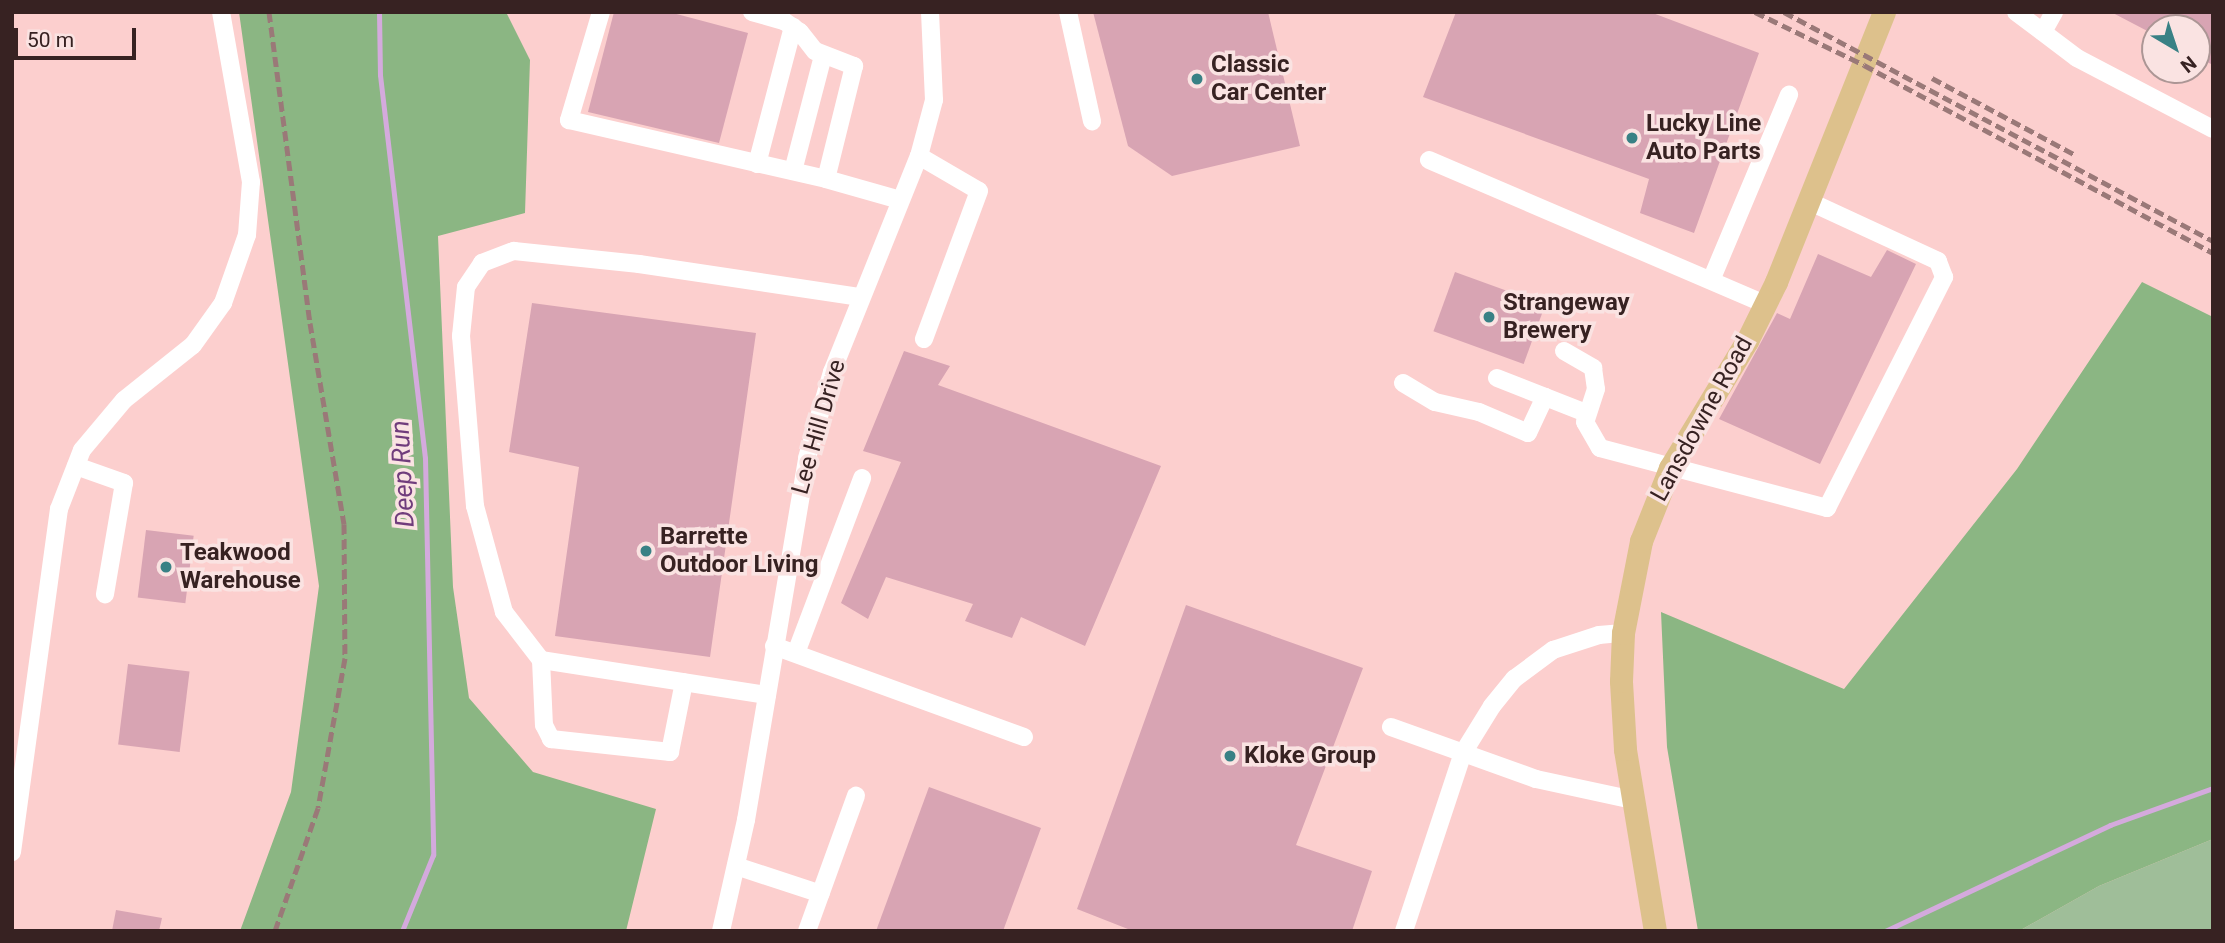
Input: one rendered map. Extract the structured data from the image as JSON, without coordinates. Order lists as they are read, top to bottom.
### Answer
{
  "streets": {
    "main road": ["Lansdowne Road"],
    "street": ["Lee Hill Drive"]
  },
  "water": ["Deep Run"],
  "places": [
    "Classic Car Center",
    "Lucky Line Auto Parts",
    "Strangeway Brewery",
    "Barrette Outdoor Living",
    "Teakwood Warehouse",
    "Kloke Group"
  ],
  "scale_bar": "50 m",
  "north": "bottom right"
}
